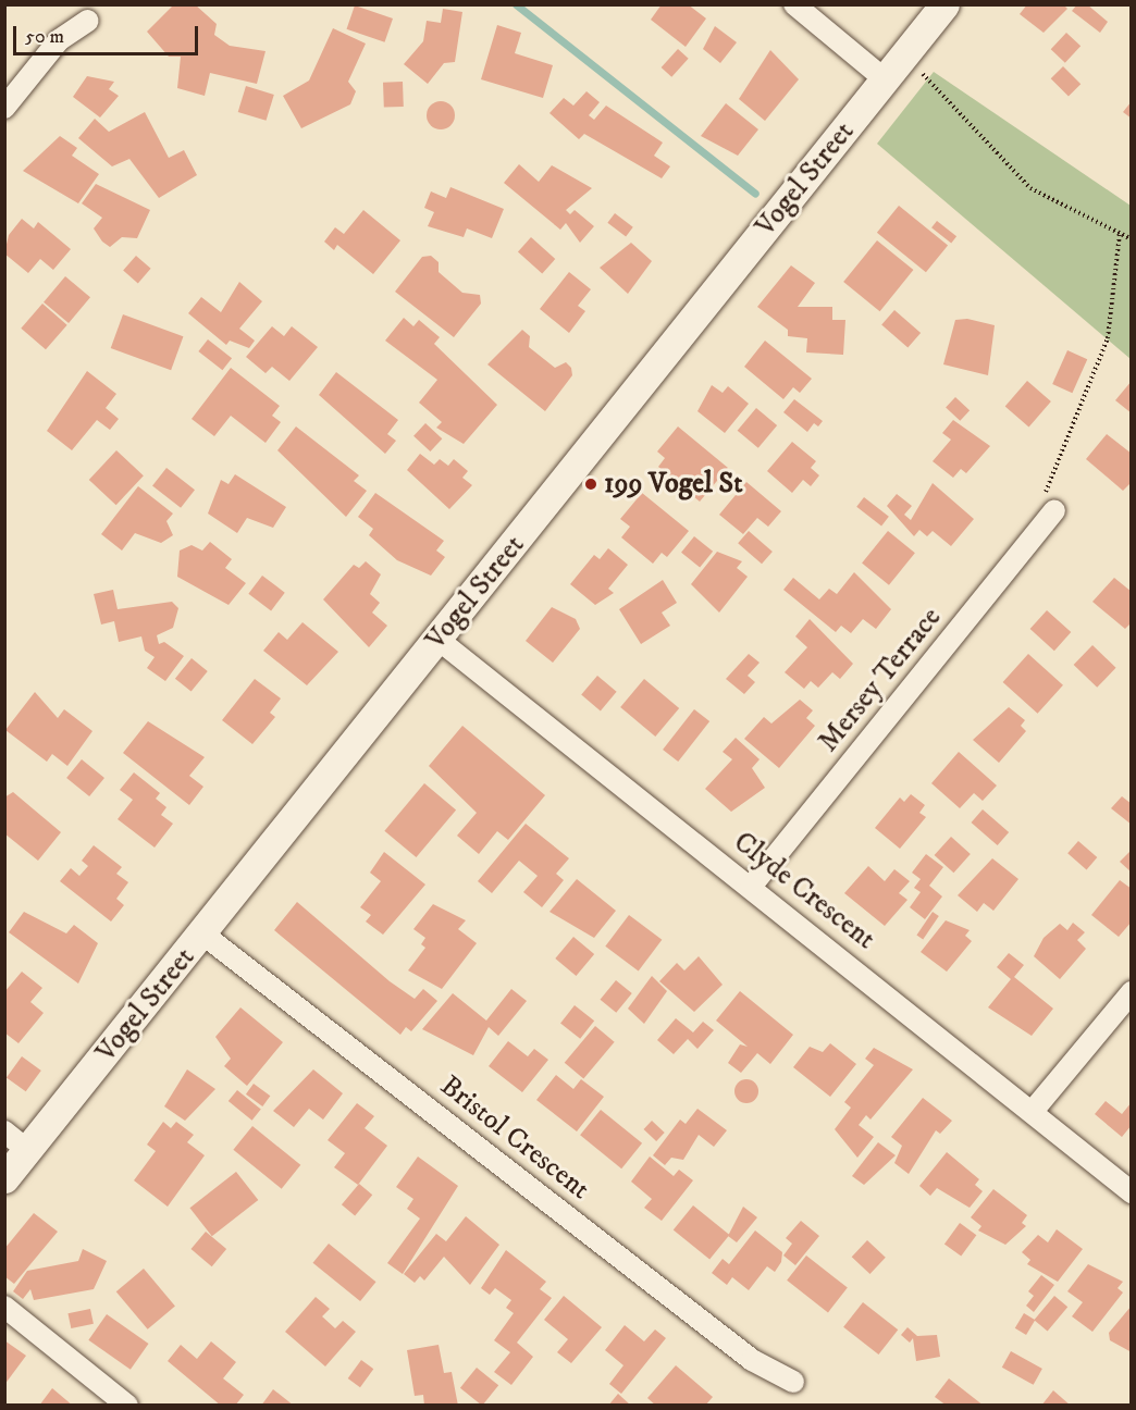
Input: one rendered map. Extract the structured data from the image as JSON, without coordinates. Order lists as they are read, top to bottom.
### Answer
{
  "streets": {
    "main road": ["Vogel Street"],
    "street": ["Mersey Terrace", "Clyde Crescent", "Bristol Crescent"]
  },
  "crossings": [
    ["Vogel Street", "Clyde Crescent"],
    ["Vogel Street", "Bristol Crescent"],
    ["Mersey Terrace", "Clyde Crescent"]
  ],
  "places": ["199 Vogel St"],
  "scale_bar": "50 m"
}
